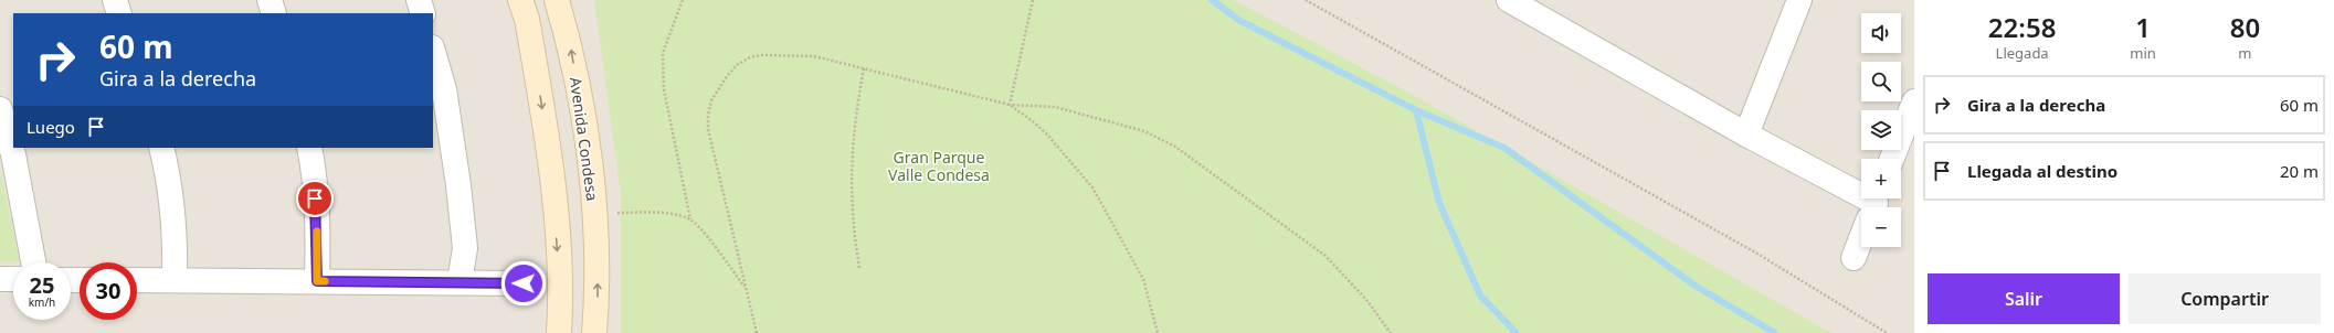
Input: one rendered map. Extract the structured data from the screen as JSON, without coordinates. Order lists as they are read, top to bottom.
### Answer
{
  "streets": {
    "street": ["Avenida Condesa"]
  },
  "parks": ["Gran Parque Valle Condesa"],
  "page": {
    "eta": [
      "22:58",
      "Llegada",
      "1",
      "min",
      "80",
      "m"
    ],
    "map_buttons": ["+", "−"],
    "turn": ["60 m", "Gira a la derecha"],
    "list": [
      {
        "name": "Gira a la derecha",
        "value": "60 m"
      },
      {
        "name": "Llegada al destino",
        "value": "20 m"
      }
    ],
    "then": "Luego",
    "speed": "25 km/h",
    "limit": "30",
    "buttons": ["Salir", "Compartir"]
  }
}
